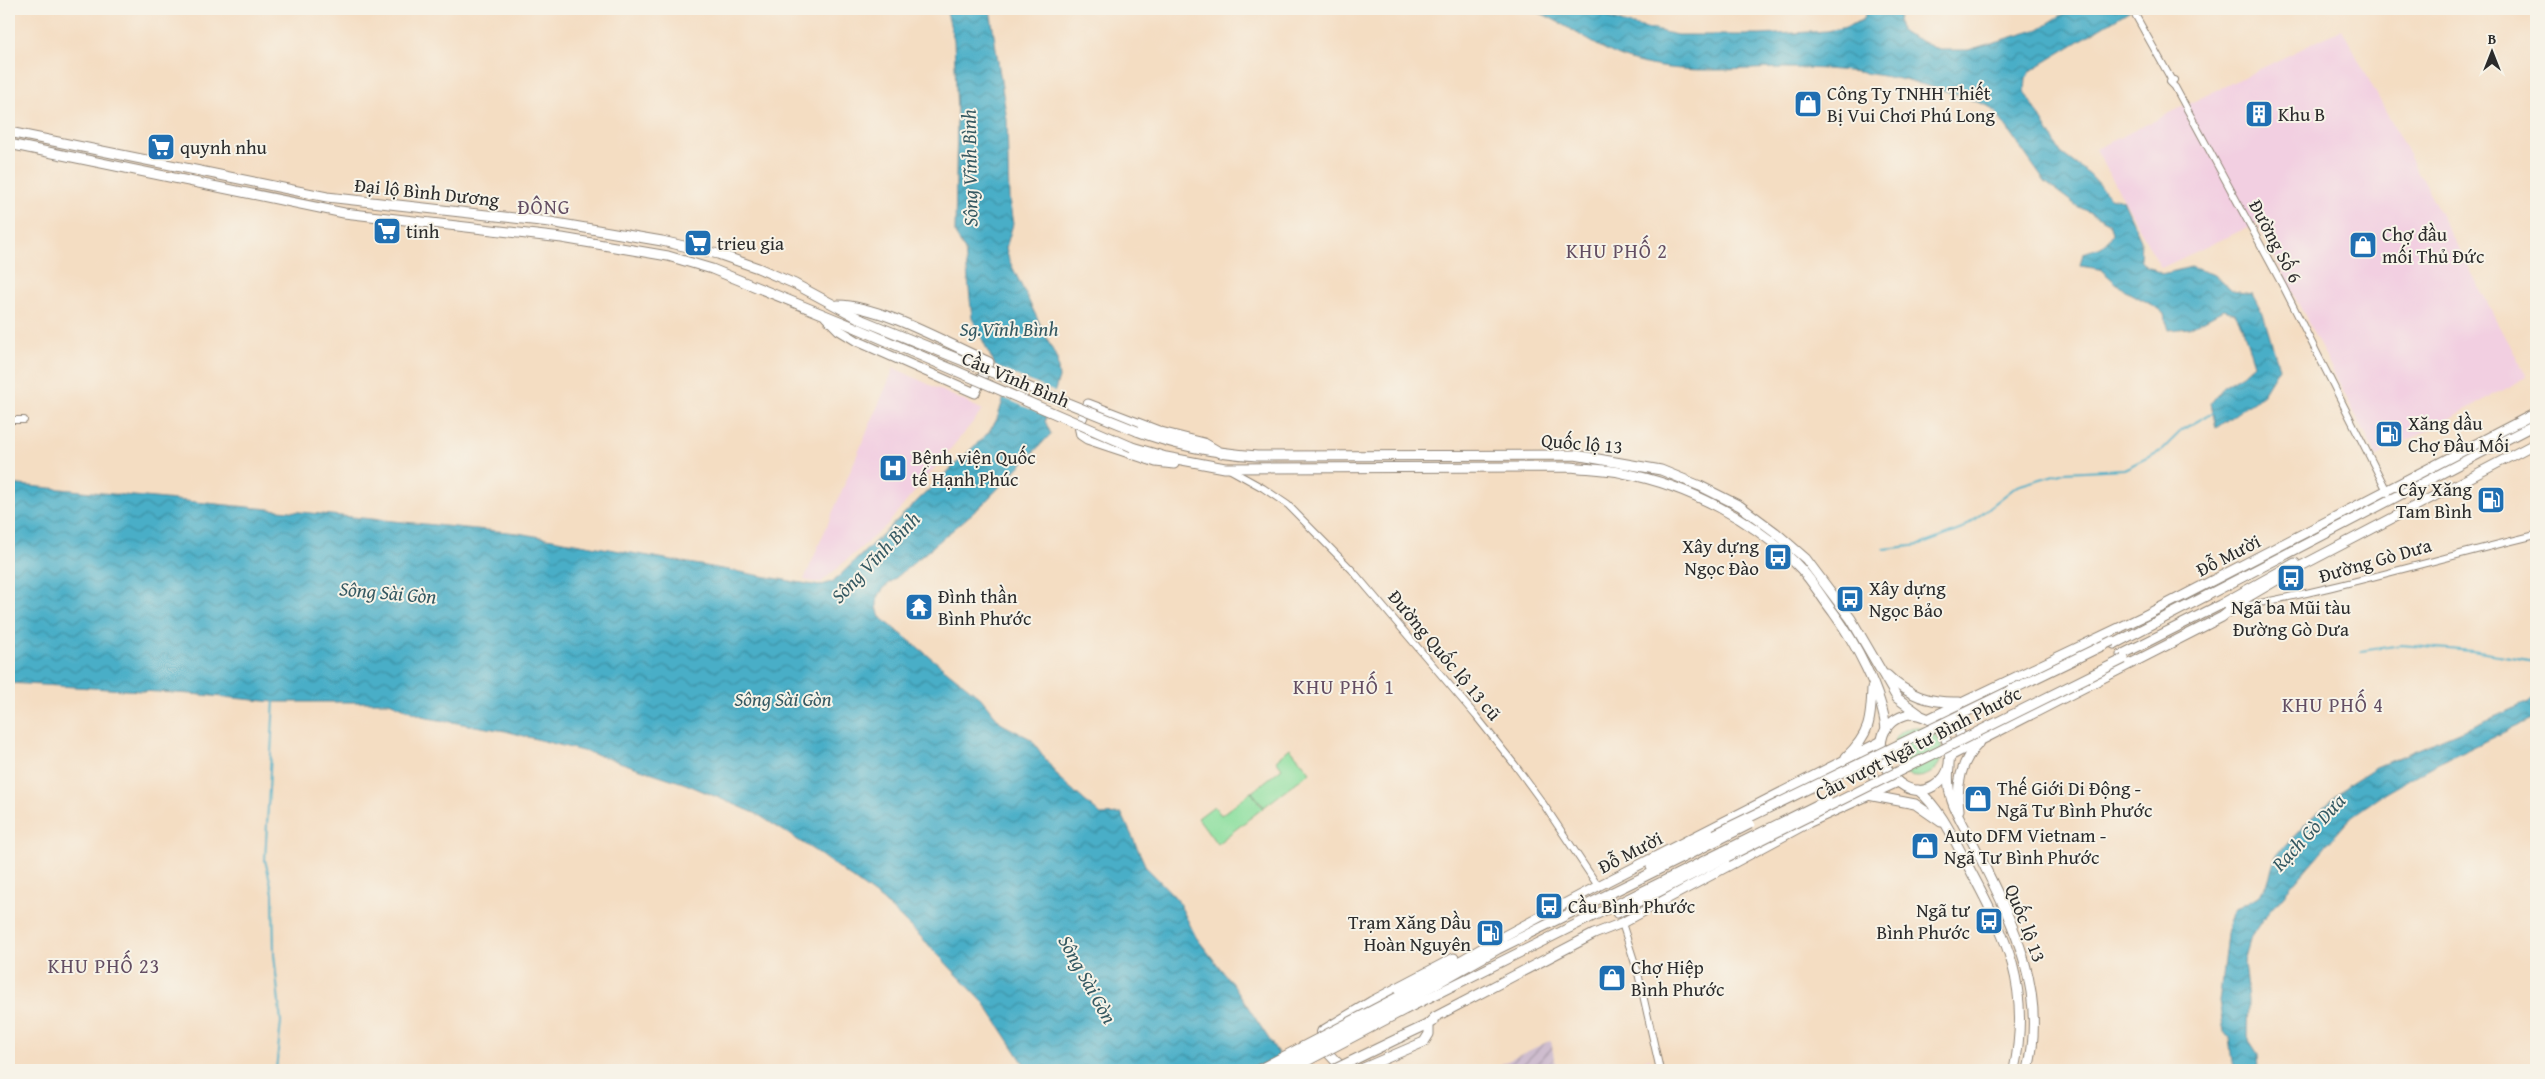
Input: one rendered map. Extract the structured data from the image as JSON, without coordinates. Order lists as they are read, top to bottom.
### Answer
{
  "streets": {
    "highway": [
      "Đại lộ Bình Dương",
      "Cầu Vĩnh Bình",
      "Quốc lộ 13",
      "Đỗ Mười",
      "Cầu vượt Ngã tư Bình Phước"
    ],
    "street": ["Đường Số 6", "Đường Gò Dưa", "Đường Quốc lộ 13 cũ"]
  },
  "crossings": [
    ["Đại lộ Bình Dương", "Cầu Vĩnh Bình"],
    ["Đường Số 6", "Đỗ Mười"],
    ["Cầu Vĩnh Bình", "Quốc lộ 13"],
    ["Quốc lộ 13", "Đỗ Mười"],
    ["Quốc lộ 13", "Đường Quốc lộ 13 cũ"],
    ["Đỗ Mười", "Đường Quốc lộ 13 cũ"],
    ["Đỗ Mười", "Cầu vượt Ngã tư Bình Phước"]
  ],
  "districts": [
    "ĐÔNG",
    "KHU PHỐ 2",
    "KHU PHỐ 1",
    "KHU PHỐ 4",
    "KHU PHỐ 23"
  ],
  "water": [
    "Sông Vĩnh Bình",
    "Sg.Vĩnh Bình",
    "Sông Sài Gòn",
    "Rạch Gò Dưa"
  ],
  "places": {
    "shop": [
      "Công Ty TNHH Thiết Bị Vui Chơi Phú Long",
      "Chợ đầu mối Thủ Đức",
      "Thế Giới Di Động - Ngã Tư Bình Phước",
      "Auto DFM Vietnam - Ngã Tư Bình Phước",
      "Chợ Hiệp Bình Phước"
    ],
    "building": ["Khu B"],
    "supermarket": ["quynh nhu", "tinh", "trieu gia"],
    "fuel station": ["Xăng dầu Chợ Đầu Mối", "Cây Xăng Tam Bình", "Trạm Xăng Dầu Hoàn Nguyên"],
    "hospital": ["Bệnh viện Quốc tế Hạnh Phúc"],
    "bus stop": [
      "Xây dựng Ngọc Đào",
      "Ngã ba Mũi tàu Đường Gò Dưa",
      "Xây dựng Ngọc Bảo",
      "Cầu Bình Phước",
      "Ngã tư Bình Phước"
    ],
    "temple": ["Đình thần Bình Phước"]
  },
  "north": "top"
}
